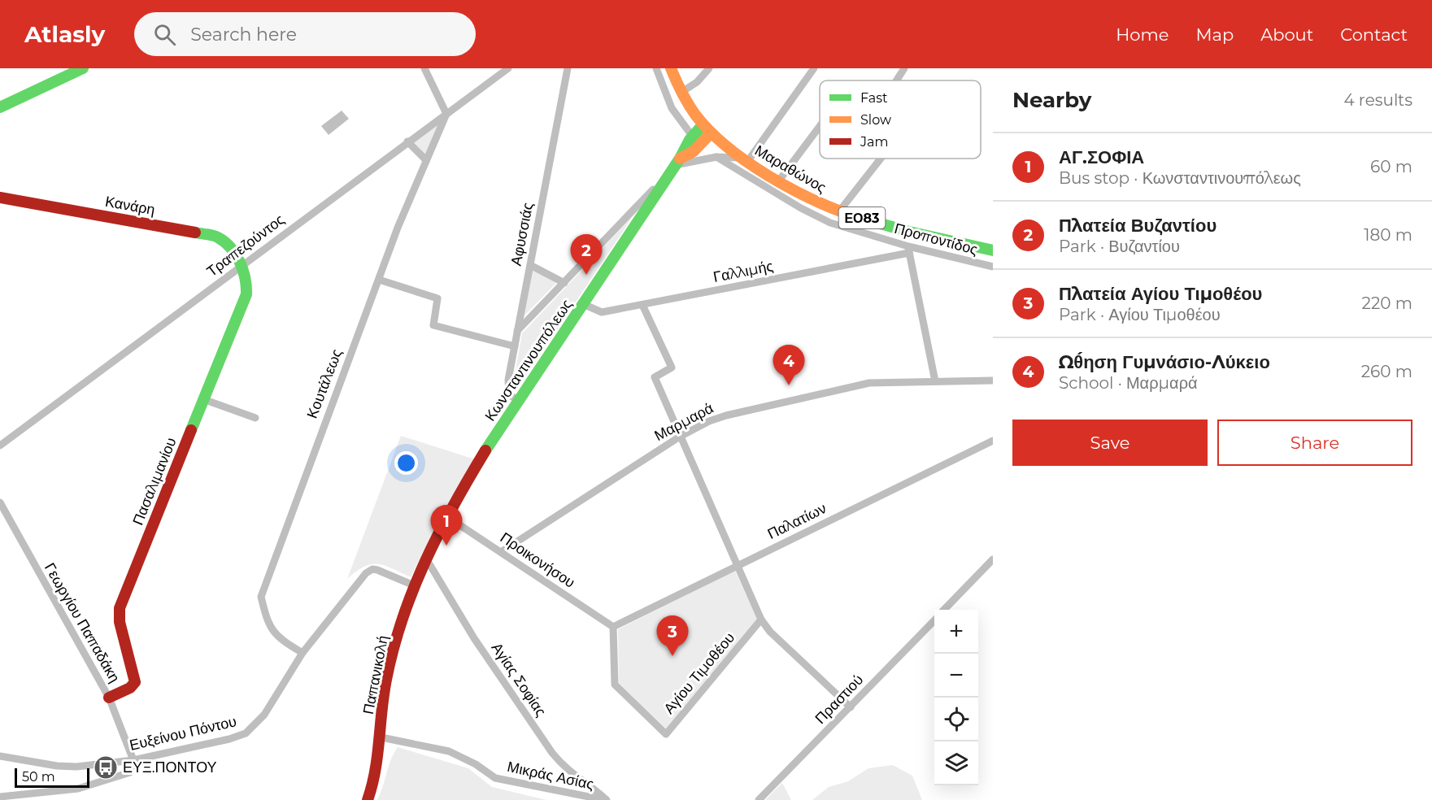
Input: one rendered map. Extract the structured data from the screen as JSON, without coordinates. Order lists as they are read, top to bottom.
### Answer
{
  "streets": {
    "street": [
      "Μαραθώνος",
      "Κανάρη",
      "ΕΟ83",
      "Αφυσσιάς",
      "Προποντίδος",
      "Τραπεζούντος",
      "Γαλλιμής",
      "Κωνσταντινουπόλεως",
      "Κουτάλεως",
      "Μαρμαρά",
      "Πασαλιμανίου",
      "Παλατίων",
      "Προικονήσου",
      "Γεωργίου Παπαδάκη",
      "Αγίου Τιμοθέου",
      "Παπανικολή",
      "Αγίας Σοφίας",
      "Πραστιού",
      "Ευξείνου Πόντου",
      "Μικράς Ασίας"
    ]
  },
  "crossings": [
    ["Μαραθώνος", "Κωνσταντινουπόλεως"],
    ["Κανάρη", "Τραπεζούντος"],
    ["Κανάρη", "Πασαλιμανίου"],
    ["Αφυσσιάς", "Κωνσταντινουπόλεως"],
    ["Προποντίδος", "Γαλλιμής"],
    ["Τραπεζούντος", "Κουτάλεως"],
    ["Τραπεζούντος", "Πασαλιμανίου"],
    ["Γαλλιμής", "Κωνσταντινουπόλεως"],
    ["Κωνσταντινουπόλεως", "Προικονήσου"],
    ["Κωνσταντινουπόλεως", "Παπανικολή"],
    ["Κωνσταντινουπόλεως", "Αγίας Σοφίας"],
    ["Κωνσταντινουπόλεως", "Ευξείνου Πόντου"],
    ["Κουτάλεως", "Ευξείνου Πόντου"],
    ["Μαρμαρά", "Προικονήσου"],
    ["Πασαλιμανίου", "Γεωργίου Παπαδάκη"],
    ["Παλατίων", "Προικονήσου"],
    ["Παλατίων", "Αγίου Τιμοθέου"],
    ["Προικονήσου", "Αγίου Τιμοθέου"],
    ["Γεωργίου Παπαδάκη", "Ευξείνου Πόντου"],
    ["Παπανικολή", "Ευξείνου Πόντου"],
    ["Παπανικολή", "Μικράς Ασίας"],
    ["Αγίας Σοφίας", "Μικράς Ασίας"]
  ],
  "places": {
    "bus stop": ["ΕΥΞ.ΠΟΝΤΟΥ"]
  },
  "legend": ["Fast", "Slow", "Jam"],
  "scale_bar": "50 m",
  "page": {
    "header": "Atlasly",
    "search": "Search here",
    "nav": [
      "Home",
      "Map",
      "About",
      "Contact"
    ],
    "heading": ["Nearby", "4 results"],
    "list": [
      {
        "mark": "1",
        "name": "ΑΓ.ΣΟΦΙΑ",
        "note": "Bus stop · Κωνσταντινουπόλεως",
        "value": "60 m"
      },
      {
        "mark": "2",
        "name": "Πλατεία Βυζαντίου",
        "note": "Park · Βυζαντίου",
        "value": "180 m"
      },
      {
        "mark": "3",
        "name": "Πλατεία Αγίου Τιμοθέου",
        "note": "Park · Αγίου Τιμοθέου",
        "value": "220 m"
      },
      {
        "mark": "4",
        "name": "Ώθηση Γυμνάσιο-Λύκειο",
        "note": "School · Μαρμαρά",
        "value": "260 m"
      }
    ],
    "pins": [
      "2",
      "4",
      "1",
      "3"
    ],
    "buttons": ["Save", "Share"],
    "map_buttons": ["+", "−"],
    "scale": "50 m"
  }
}
